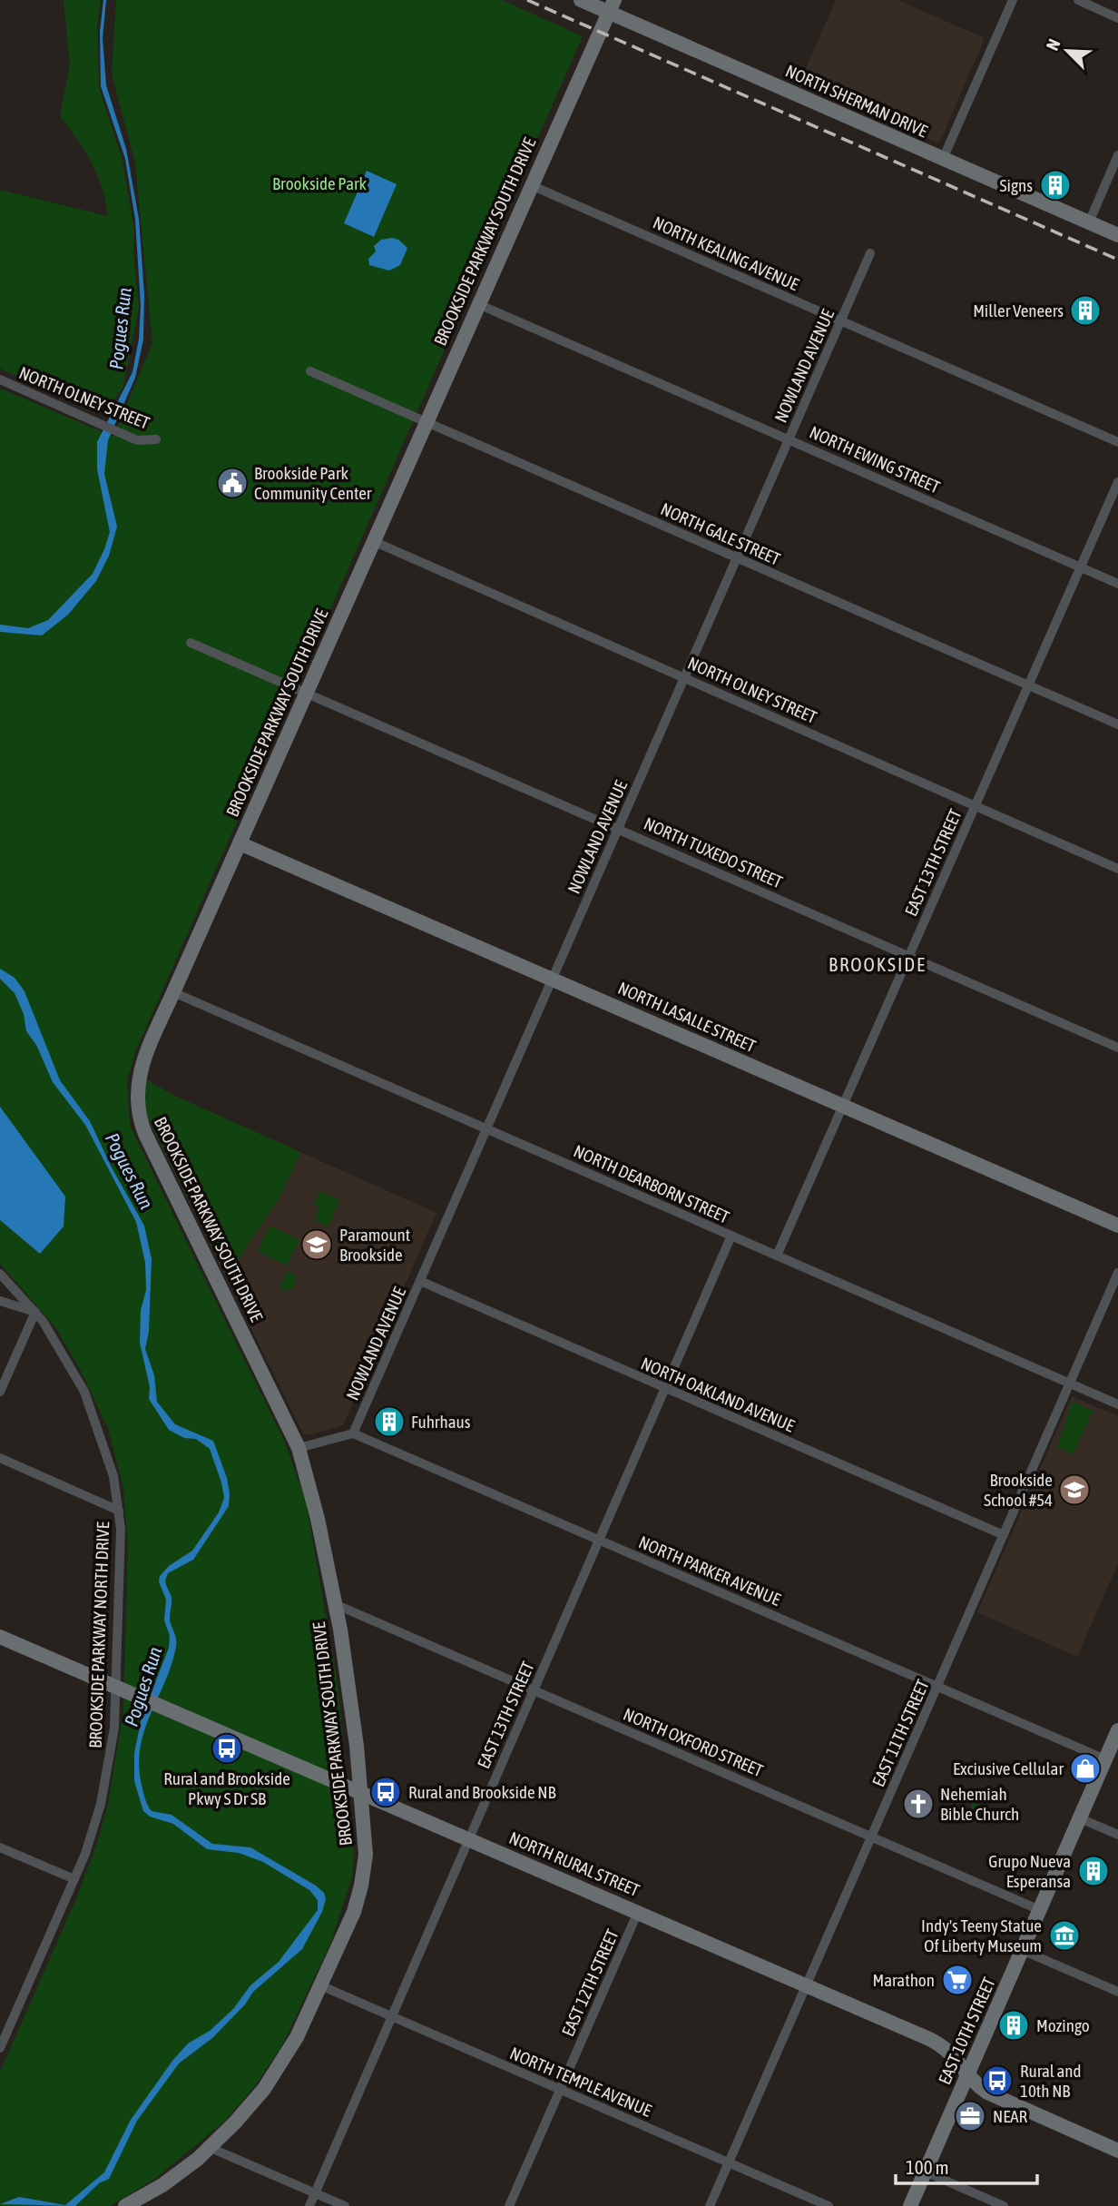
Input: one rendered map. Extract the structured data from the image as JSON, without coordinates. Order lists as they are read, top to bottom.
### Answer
{
  "streets": {
    "main road": [
      "NORTH SHERMAN DRIVE",
      "BROOKSIDE PARKWAY SOUTH DRIVE",
      "NORTH LASALLE STREET",
      "NORTH RURAL STREET",
      "EAST 10TH STREET"
    ],
    "street": [
      "NORTH KEALING AVENUE",
      "NOWLAND AVENUE",
      "NORTH OLNEY STREET",
      "NORTH EWING STREET",
      "NORTH GALE STREET",
      "NORTH TUXEDO STREET",
      "EAST 13TH STREET",
      "NORTH DEARBORN STREET",
      "NORTH OAKLAND AVENUE",
      "NORTH PARKER AVENUE",
      "BROOKSIDE PARKWAY NORTH DRIVE",
      "EAST 11TH STREET",
      "NORTH OXFORD STREET",
      "EAST 12TH STREET",
      "NORTH TEMPLE AVENUE"
    ]
  },
  "crossings": [
    ["NORTH SHERMAN DRIVE", "BROOKSIDE PARKWAY SOUTH DRIVE"],
    ["BROOKSIDE PARKWAY SOUTH DRIVE", "NORTH KEALING AVENUE"],
    ["BROOKSIDE PARKWAY SOUTH DRIVE", "NORTH OLNEY STREET"],
    ["BROOKSIDE PARKWAY SOUTH DRIVE", "NORTH EWING STREET"],
    ["BROOKSIDE PARKWAY SOUTH DRIVE", "NORTH GALE STREET"],
    ["BROOKSIDE PARKWAY SOUTH DRIVE", "NORTH TUXEDO STREET"],
    ["BROOKSIDE PARKWAY SOUTH DRIVE", "NORTH LASALLE STREET"],
    ["BROOKSIDE PARKWAY SOUTH DRIVE", "NORTH DEARBORN STREET"],
    ["BROOKSIDE PARKWAY SOUTH DRIVE", "NORTH OXFORD STREET"],
    ["BROOKSIDE PARKWAY SOUTH DRIVE", "NORTH RURAL STREET"],
    ["BROOKSIDE PARKWAY SOUTH DRIVE", "NORTH TEMPLE AVENUE"],
    ["NORTH KEALING AVENUE", "NOWLAND AVENUE"],
    ["NOWLAND AVENUE", "NORTH OLNEY STREET"],
    ["NOWLAND AVENUE", "NORTH EWING STREET"],
    ["NOWLAND AVENUE", "NORTH GALE STREET"],
    ["NOWLAND AVENUE", "NORTH TUXEDO STREET"],
    ["NOWLAND AVENUE", "NORTH LASALLE STREET"],
    ["NOWLAND AVENUE", "NORTH DEARBORN STREET"],
    ["NOWLAND AVENUE", "NORTH OAKLAND AVENUE"],
    ["NOWLAND AVENUE", "NORTH PARKER AVENUE"],
    ["NORTH OLNEY STREET", "EAST 13TH STREET"],
    ["NORTH EWING STREET", "EAST 13TH STREET"],
    ["NORTH GALE STREET", "EAST 13TH STREET"],
    ["NORTH TUXEDO STREET", "EAST 13TH STREET"],
    ["EAST 13TH STREET", "NORTH LASALLE STREET"],
    ["EAST 13TH STREET", "NORTH DEARBORN STREET"],
    ["EAST 13TH STREET", "NORTH OAKLAND AVENUE"],
    ["EAST 13TH STREET", "NORTH PARKER AVENUE"],
    ["EAST 13TH STREET", "NORTH OXFORD STREET"],
    ["EAST 13TH STREET", "NORTH RURAL STREET"],
    ["EAST 13TH STREET", "NORTH TEMPLE AVENUE"],
    ["NORTH DEARBORN STREET", "EAST 11TH STREET"],
    ["NORTH OAKLAND AVENUE", "EAST 11TH STREET"],
    ["NORTH PARKER AVENUE", "EAST 11TH STREET"],
    ["NORTH PARKER AVENUE", "EAST 10TH STREET"],
    ["BROOKSIDE PARKWAY NORTH DRIVE", "NORTH RURAL STREET"],
    ["EAST 11TH STREET", "NORTH OXFORD STREET"],
    ["EAST 11TH STREET", "NORTH RURAL STREET"],
    ["EAST 11TH STREET", "NORTH TEMPLE AVENUE"],
    ["NORTH OXFORD STREET", "EAST 10TH STREET"],
    ["NORTH RURAL STREET", "EAST 12TH STREET"],
    ["NORTH RURAL STREET", "EAST 10TH STREET"],
    ["EAST 12TH STREET", "NORTH TEMPLE AVENUE"]
  ],
  "districts": ["BROOKSIDE"],
  "water": ["Pogues Run"],
  "parks": ["Brookside Park"],
  "places": {
    "building": [
      "Signs",
      "Miller Veneers",
      "Fuhrhaus",
      "Grupo Nueva Esperansa",
      "Mozingo"
    ],
    "public building": ["Brookside Park Community Center"],
    "school or university": ["Paramount Brookside", "Brookside School #54"],
    "bus stop": ["Rural and Brookside Pkwy S Dr SB", "Rural and Brookside NB", "Rural and 10th NB"],
    "shop": ["Exciusive Cellular"],
    "church": ["Nehemiah Bible Church"],
    "museum": ["Indy's Teeny Statue Of Liberty Museum"],
    "supermarket": ["Marathon"],
    "office": ["NEAR"]
  },
  "scale_bar": "100 m",
  "north": "top left"
}
